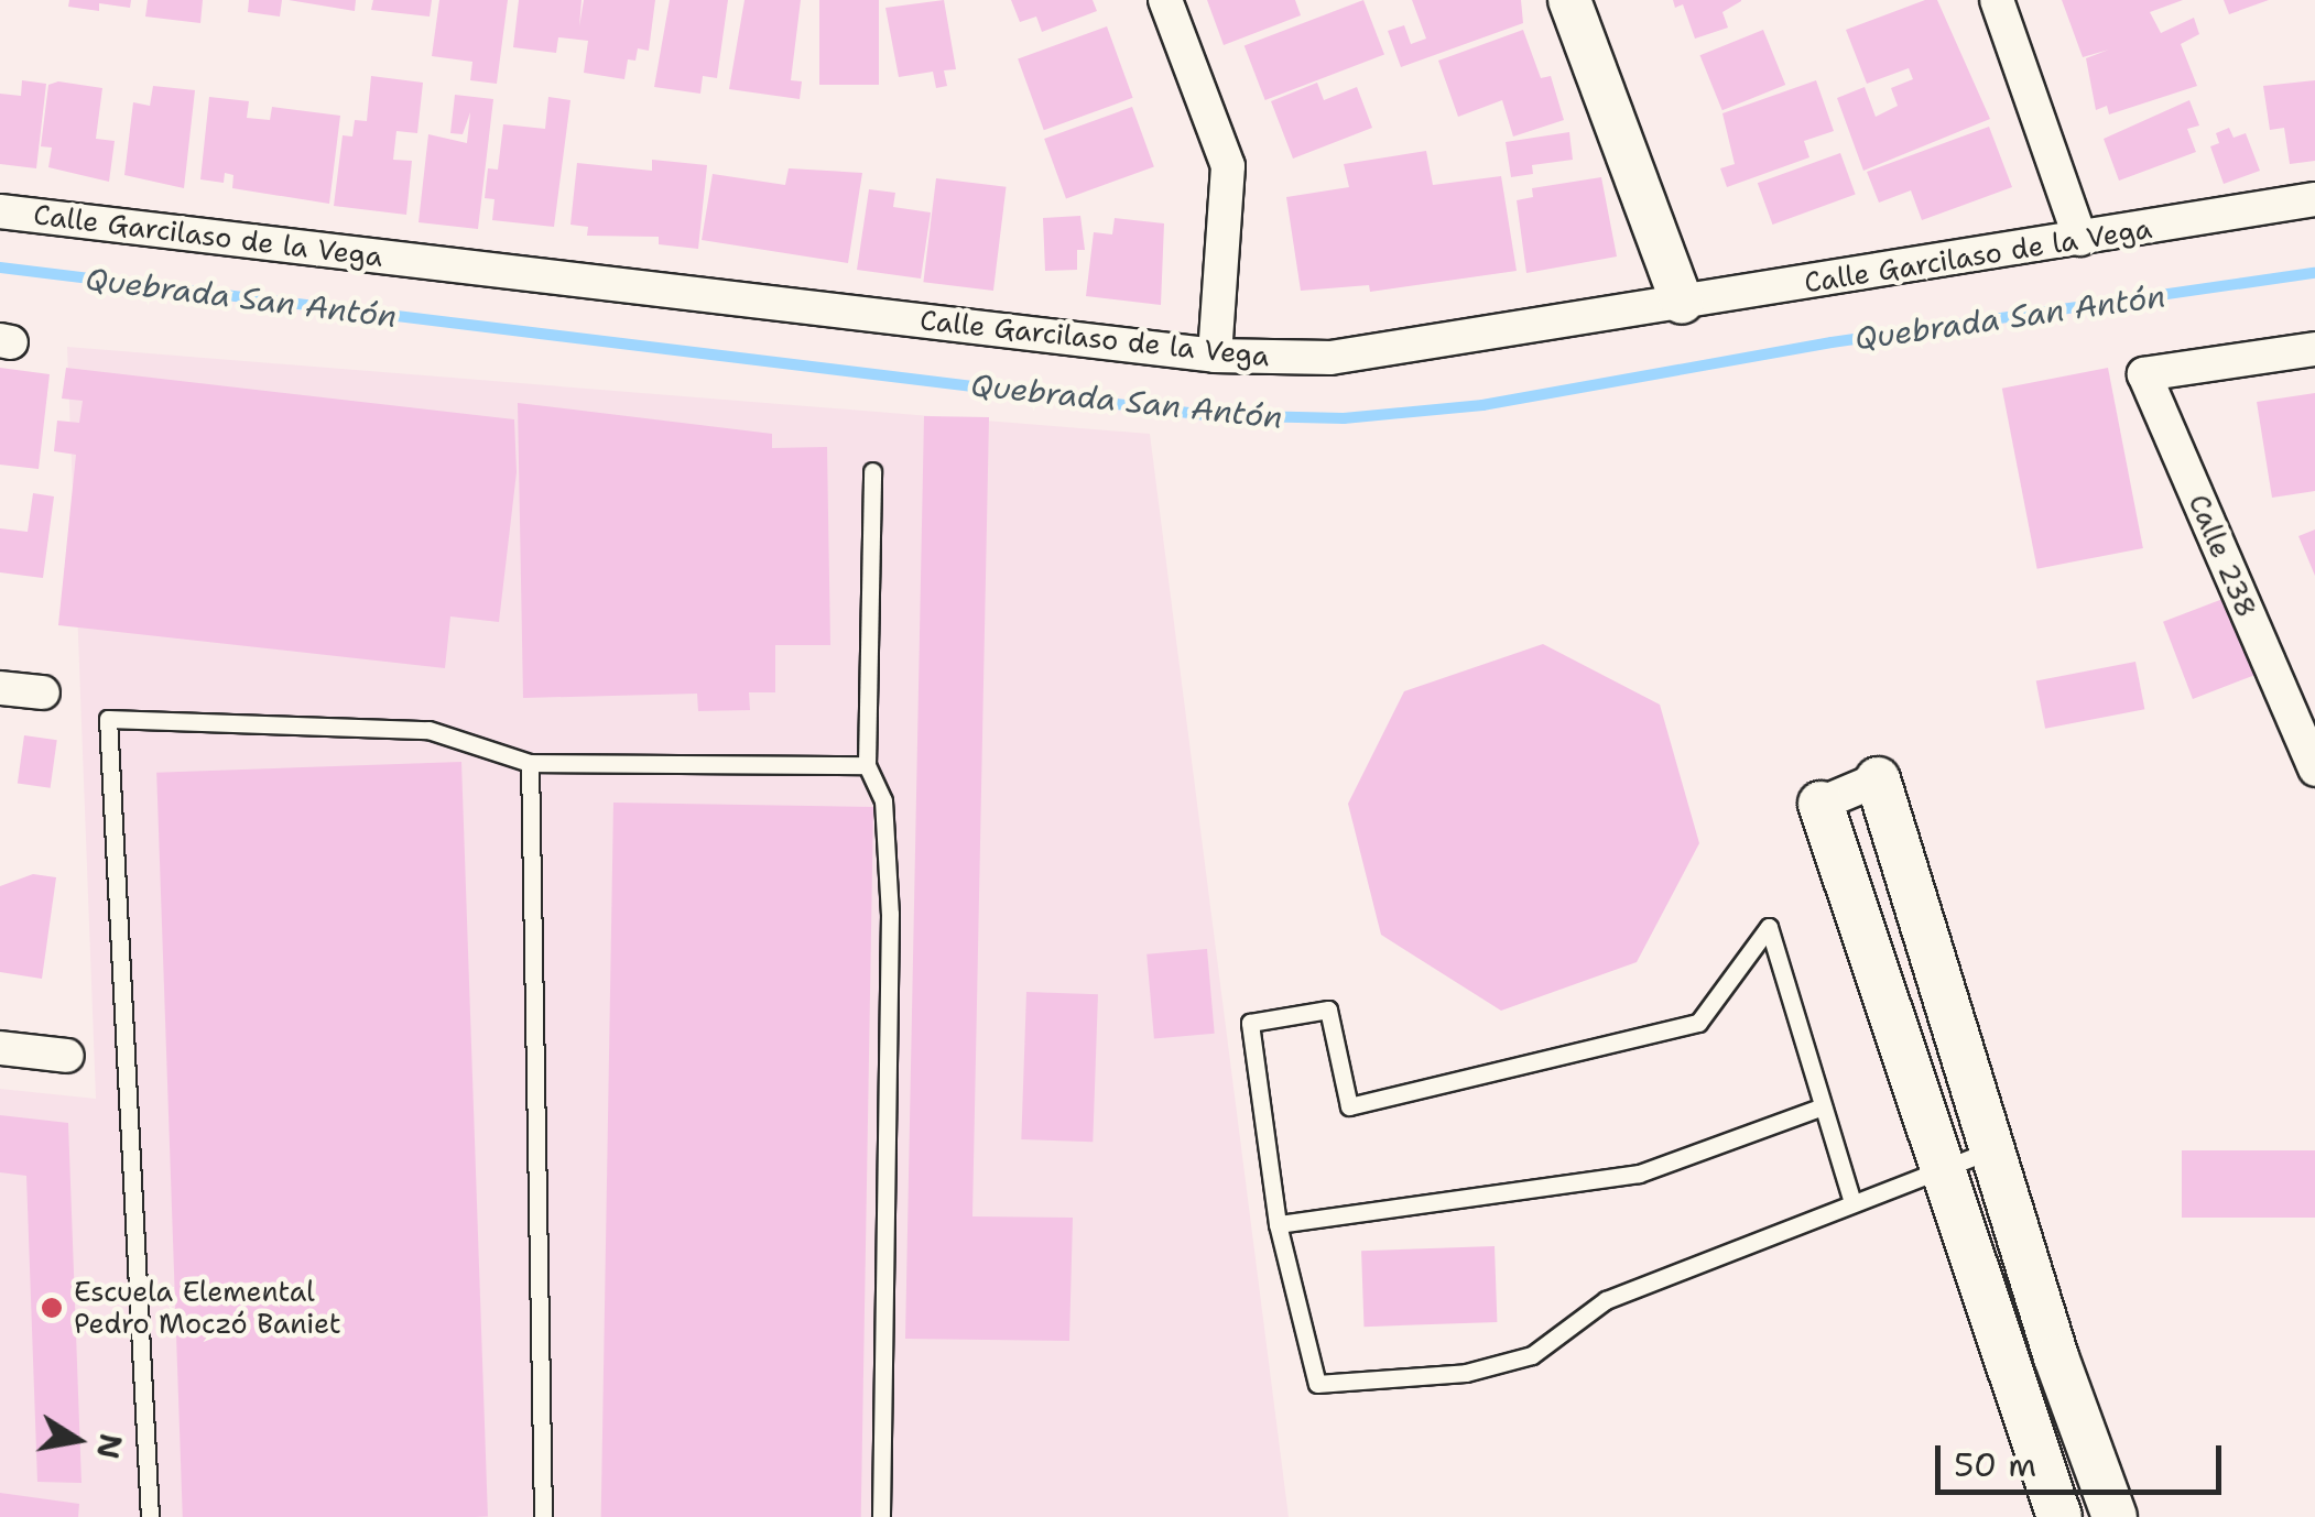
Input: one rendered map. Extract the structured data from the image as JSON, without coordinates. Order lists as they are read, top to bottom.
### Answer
{
  "streets": {
    "street": ["Calle Garcilaso de la Vega", "Calle 238"]
  },
  "water": ["Quebrada San Antón"],
  "places": ["Escuela Elemental Pedro Moczó Baniet"],
  "scale_bar": "50 m",
  "north": "right"
}
